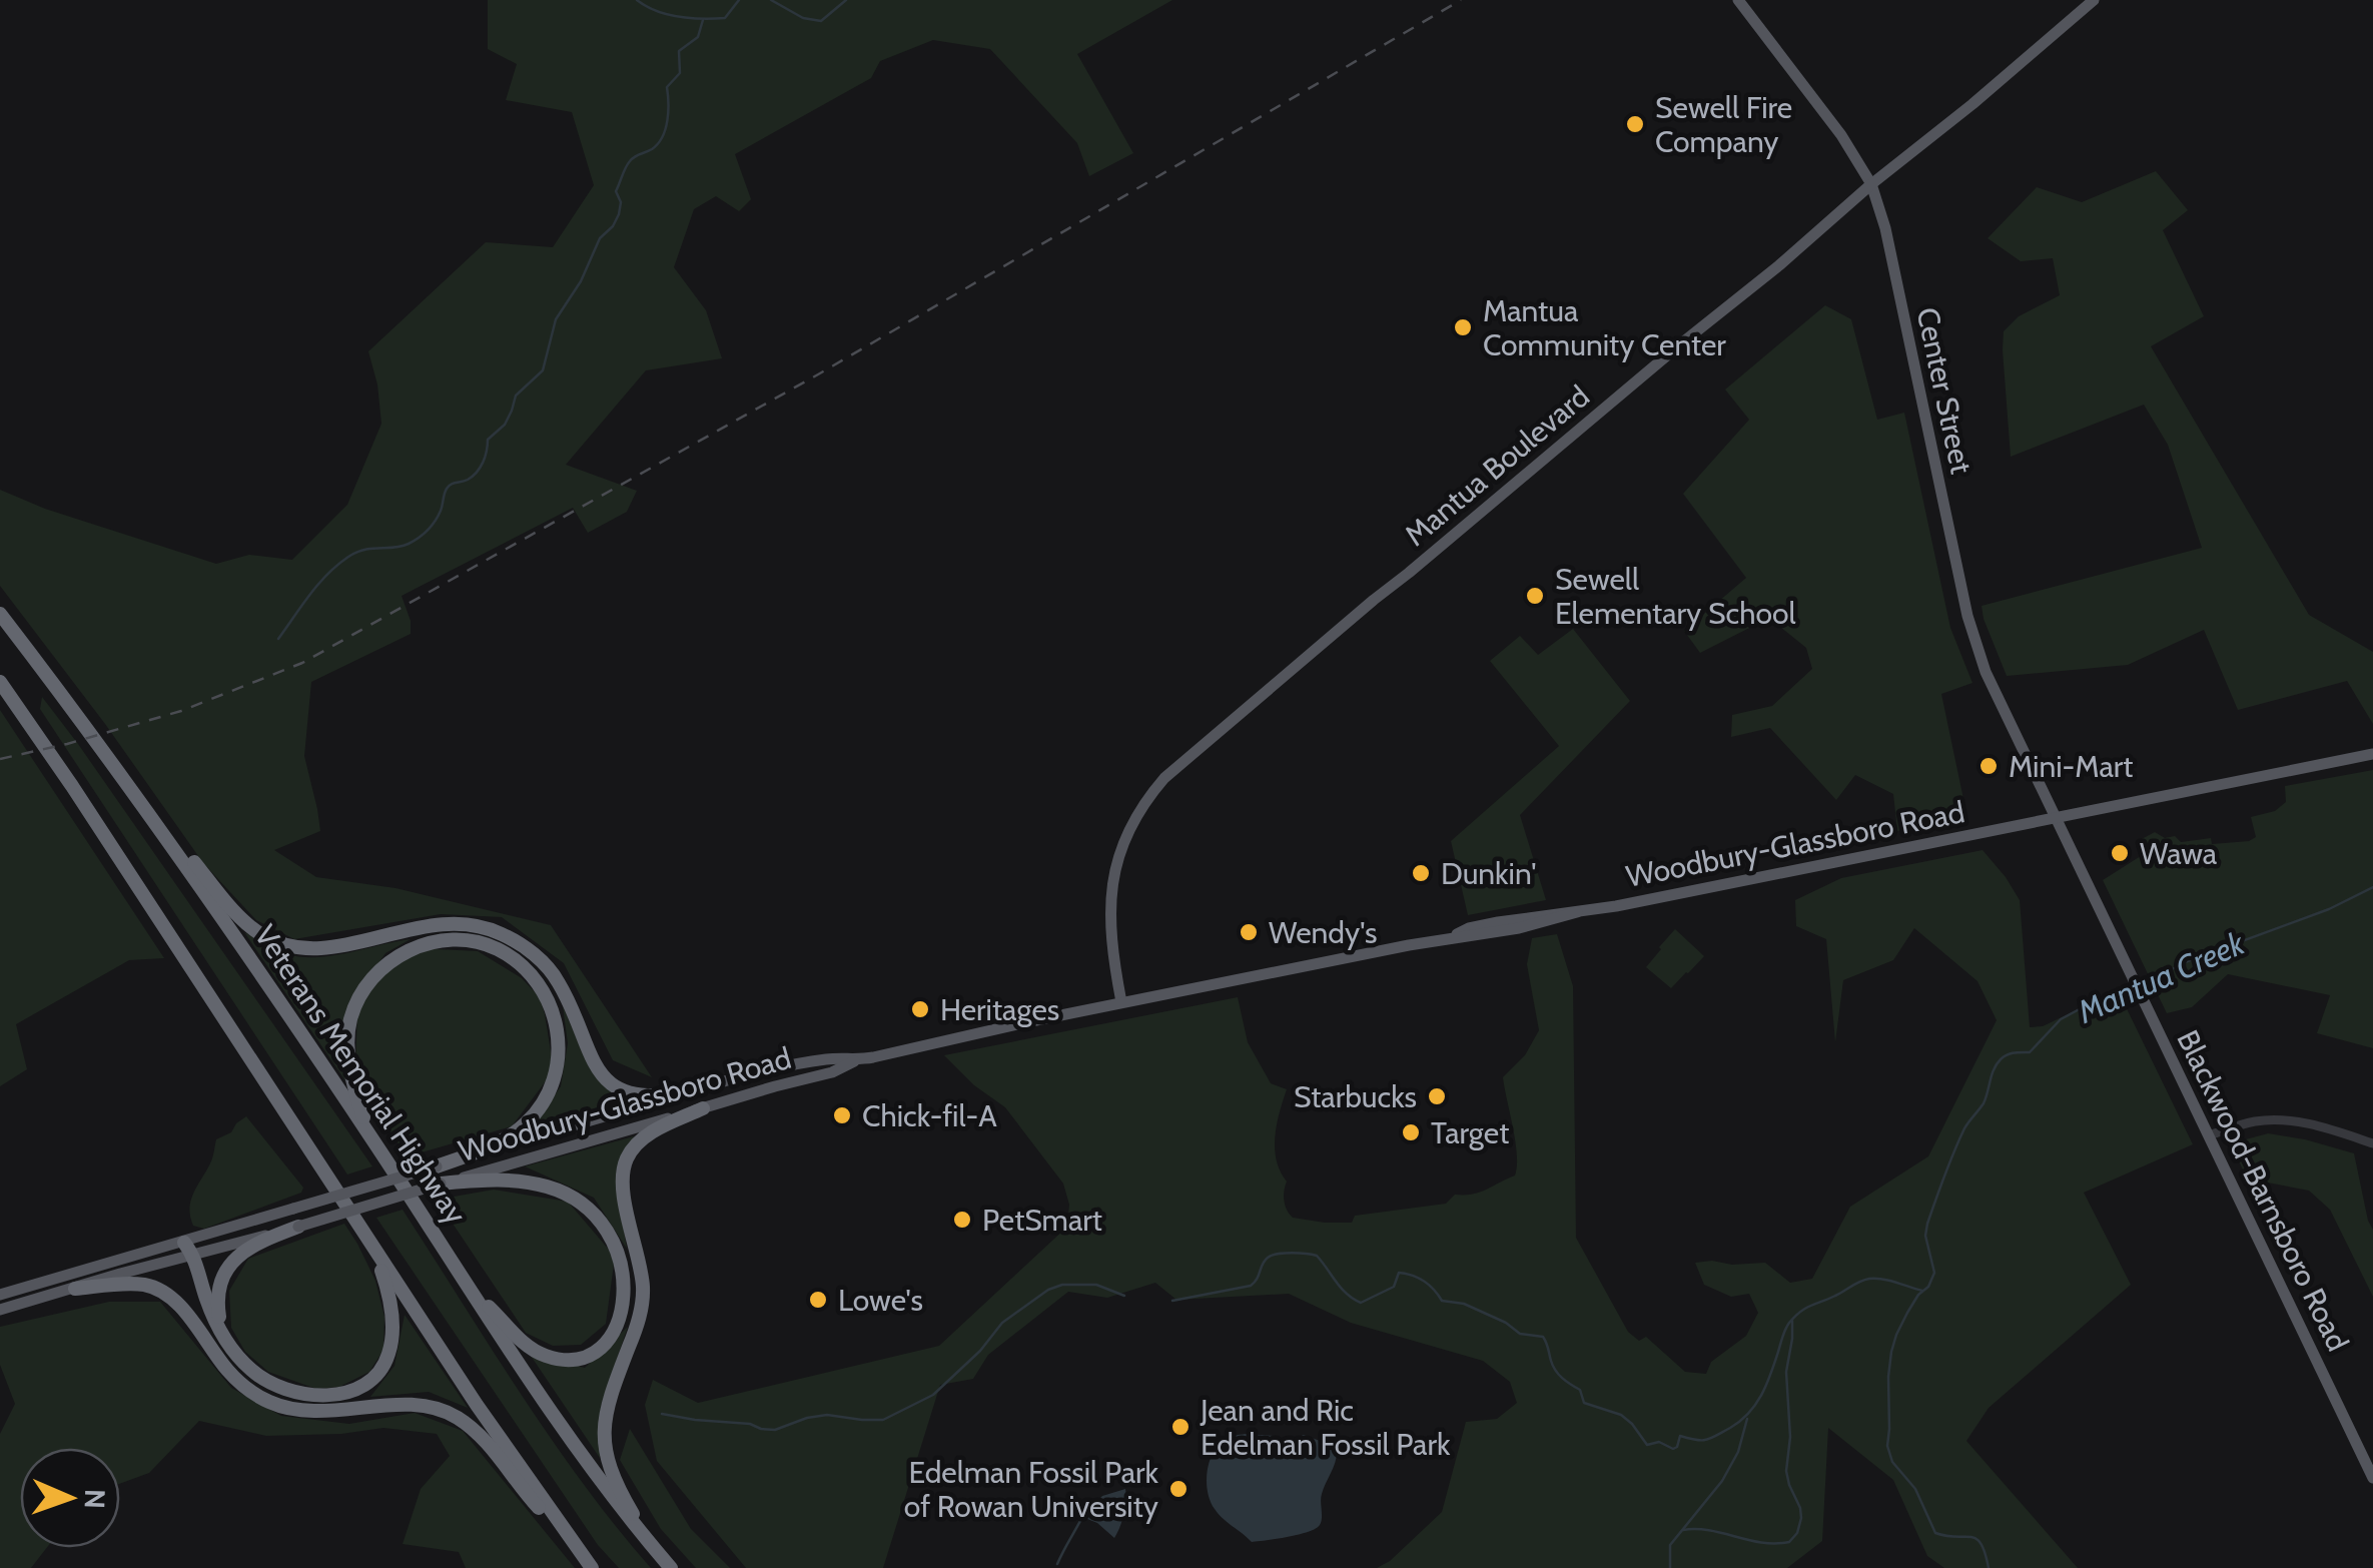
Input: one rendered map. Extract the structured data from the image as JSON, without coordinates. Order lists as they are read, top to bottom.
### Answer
{
  "streets": {
    "highway": ["Veterans Memorial Highway"],
    "main road": [
      "Center Street",
      "Mantua Boulevard",
      "Woodbury-Glassboro Road",
      "Blackwood-Barnsboro Road"
    ]
  },
  "crossings": [
    ["Center Street", "Mantua Boulevard"],
    ["Center Street", "Woodbury-Glassboro Road"],
    ["Center Street", "Blackwood-Barnsboro Road"],
    ["Mantua Boulevard", "Woodbury-Glassboro Road"],
    ["Woodbury-Glassboro Road", "Blackwood-Barnsboro Road"]
  ],
  "water": ["Mantua Creek"],
  "places": [
    "Sewell Fire Company",
    "Mantua Community Center",
    "Sewell Elementary School",
    "Mini-Mart",
    "Wawa",
    "Dunkin'",
    "Wendy's",
    "Heritages",
    "Starbucks",
    "Chick-fil-A",
    "Target",
    "PetSmart",
    "Lowe's",
    "Jean and Ric Edelman Fossil Park",
    "Edelman Fossil Park of Rowan University"
  ],
  "north": "right"
}
